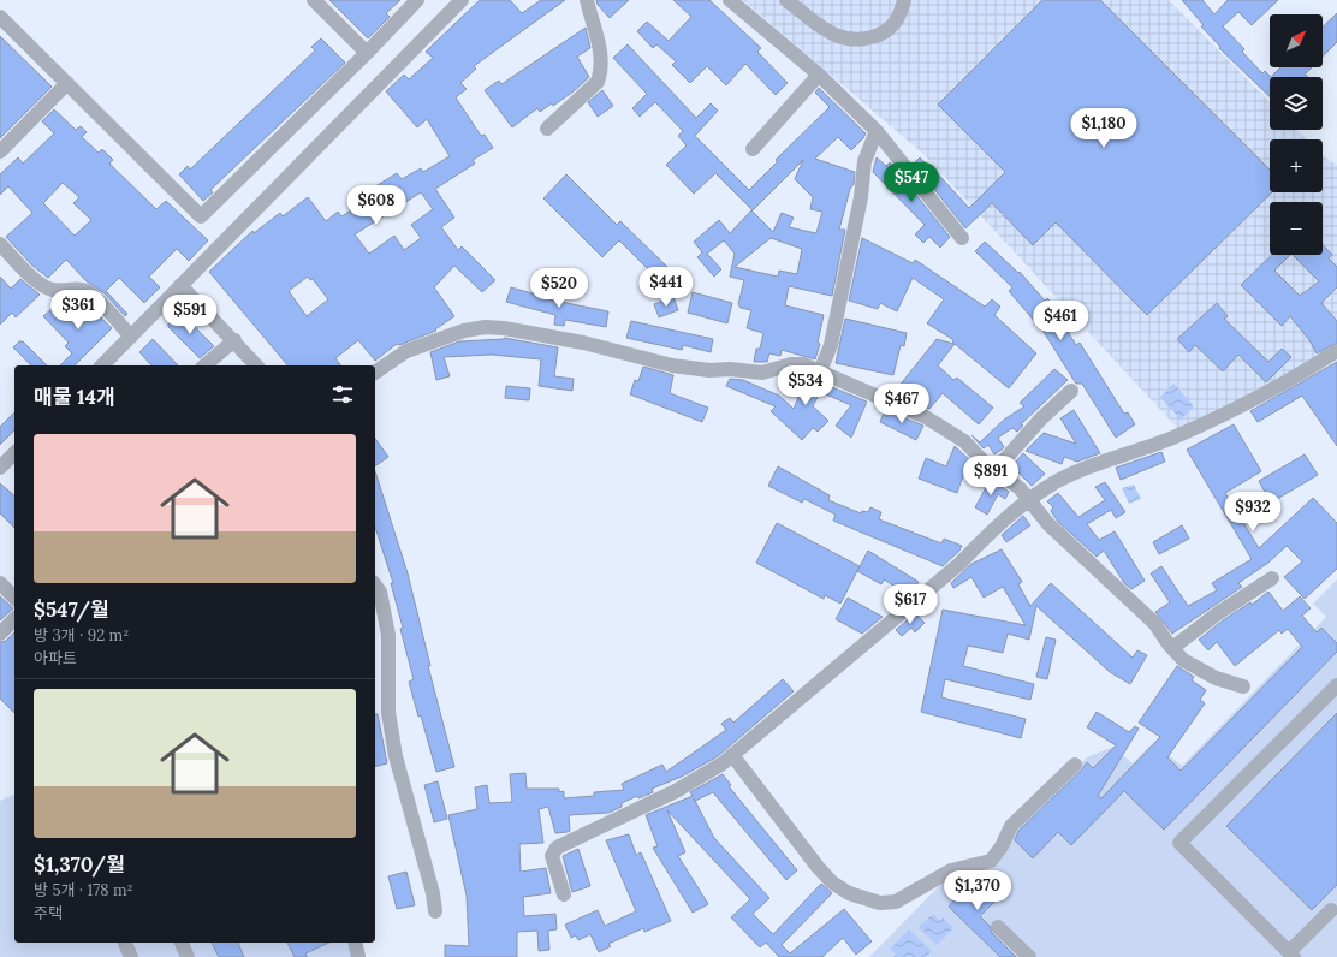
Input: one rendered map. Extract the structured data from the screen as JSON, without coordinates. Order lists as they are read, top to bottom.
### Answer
{
  "north": "top right",
  "page": {
    "map_buttons": ["+", "−"],
    "price": [
      "$1,180",
      "$547",
      "$608",
      "$441",
      "$520",
      "$361",
      "$591",
      "$461",
      "$534",
      "$467",
      "$891",
      "$932",
      "$617",
      "$1,370"
    ],
    "heading": "매물 14개",
    "list": [
      {
        "name": "$547/월",
        "note": "방 3개 · 92 m² · 아파트"
      },
      {
        "name": "$1,370/월",
        "note": "방 5개 · 178 m² · 주택"
      }
    ]
  }
}
